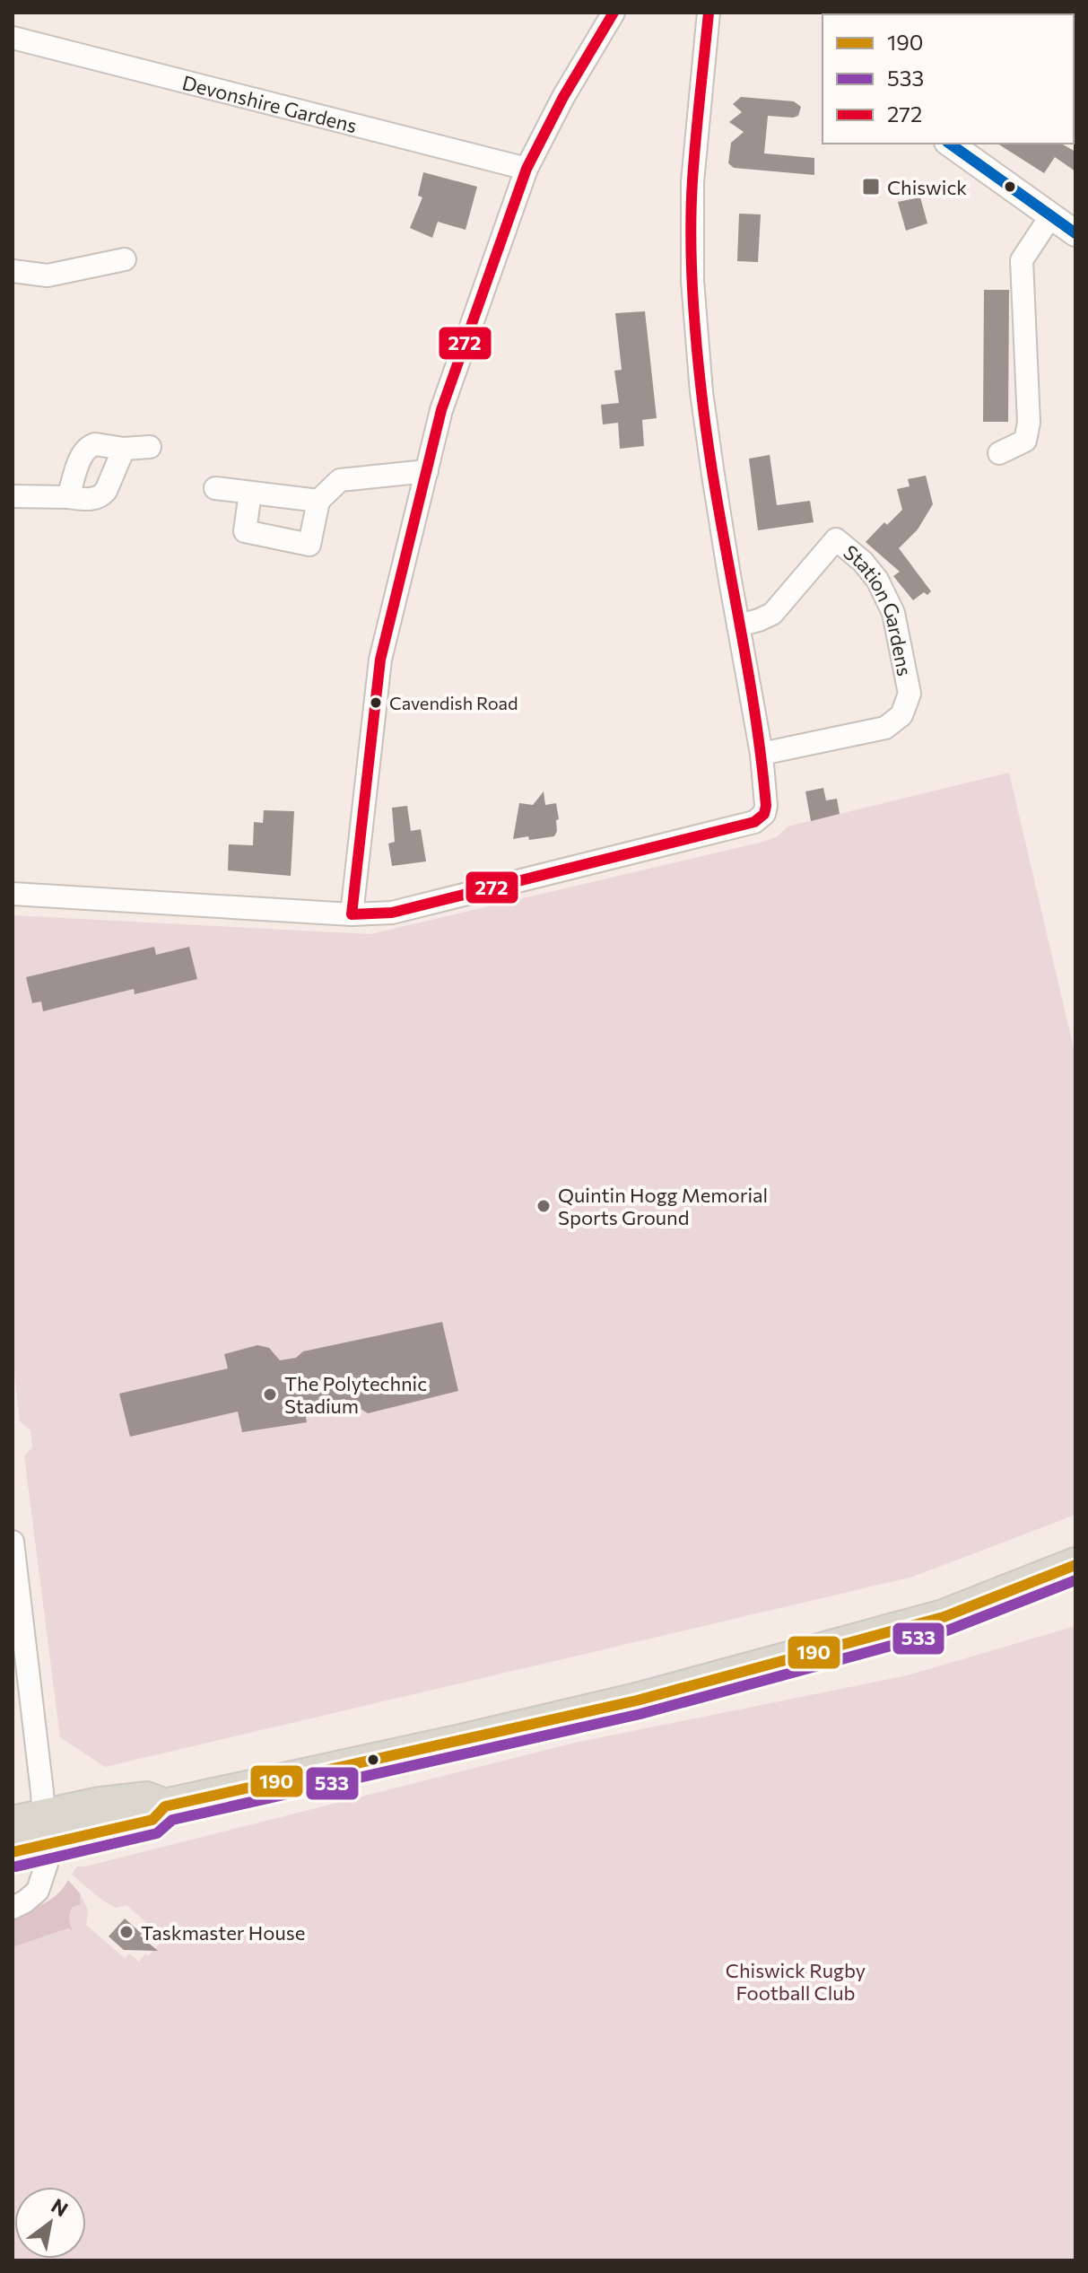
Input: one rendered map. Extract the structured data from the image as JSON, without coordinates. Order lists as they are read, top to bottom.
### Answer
{
  "streets": {
    "street": ["Devonshire Gardens", "Station Gardens"]
  },
  "parks": ["Chiswick Rugby Football Club"],
  "places": {
    "transit": ["Chiswick"],
    "other": [
      "Cavendish Road",
      "Quintin Hogg Memorial Sports Ground",
      "The Polytechnic Stadium",
      "Taskmaster House"
    ]
  },
  "lines": ["transit line 272", "transit line 190", "transit line 533"],
  "legend": ["190", "533", "272"],
  "north": "top right"
}
